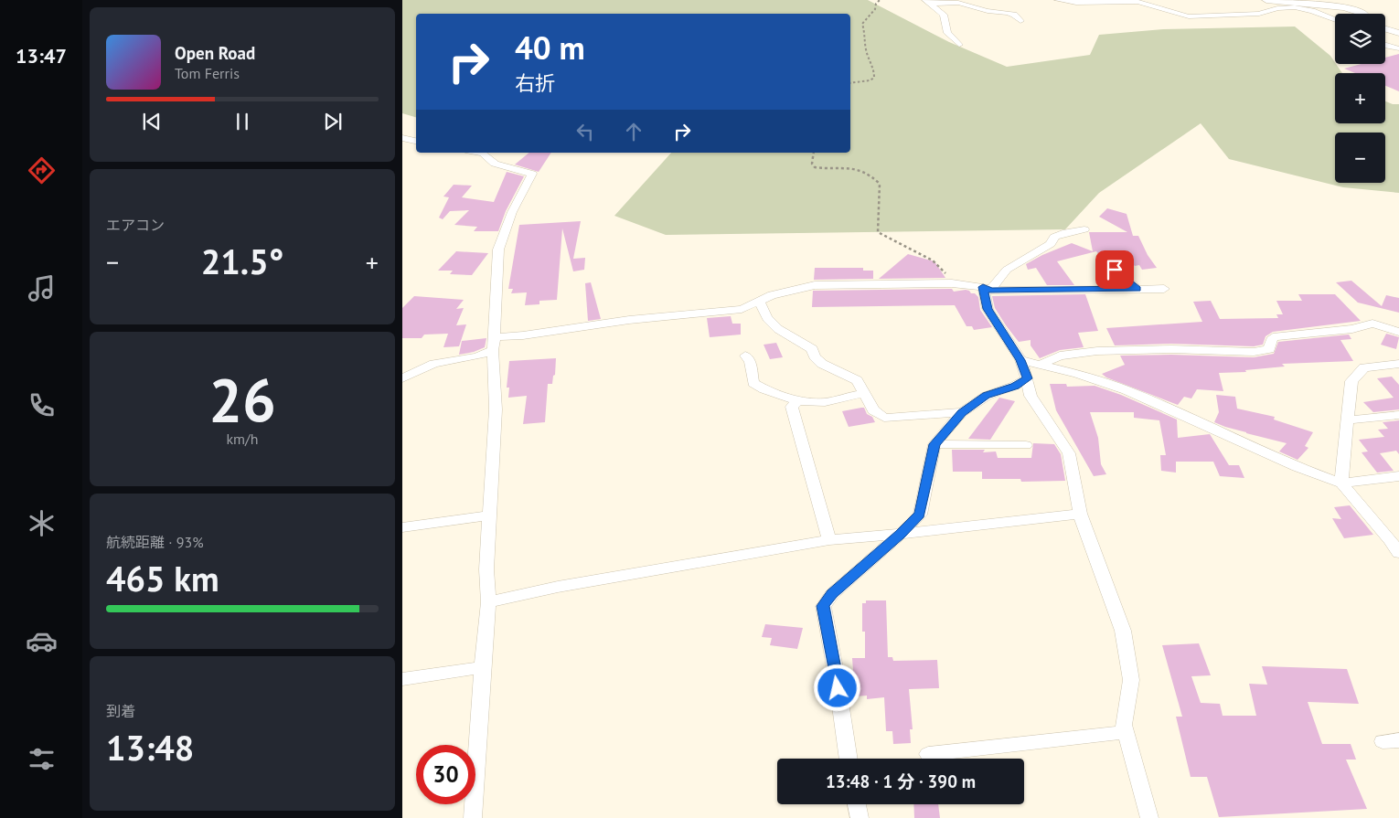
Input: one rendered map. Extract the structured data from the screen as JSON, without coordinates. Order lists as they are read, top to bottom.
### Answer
{
  "page": {
    "tabs": "13:47",
    "map_buttons": ["+", "−"],
    "turn": ["40 m", "右折"],
    "song": ["Open Road", "Tom Ferris"],
    "tile": [
      "エアコン",
      ["26", "km/h"],
      ["航続距離 · 93%", "465 km"],
      ["到着", "13:48"]
    ],
    "heat": ["−", "21.5°", "+"],
    "limit": "30",
    "trip": "13:48 · 1 分 · 390 m"
  }
}
